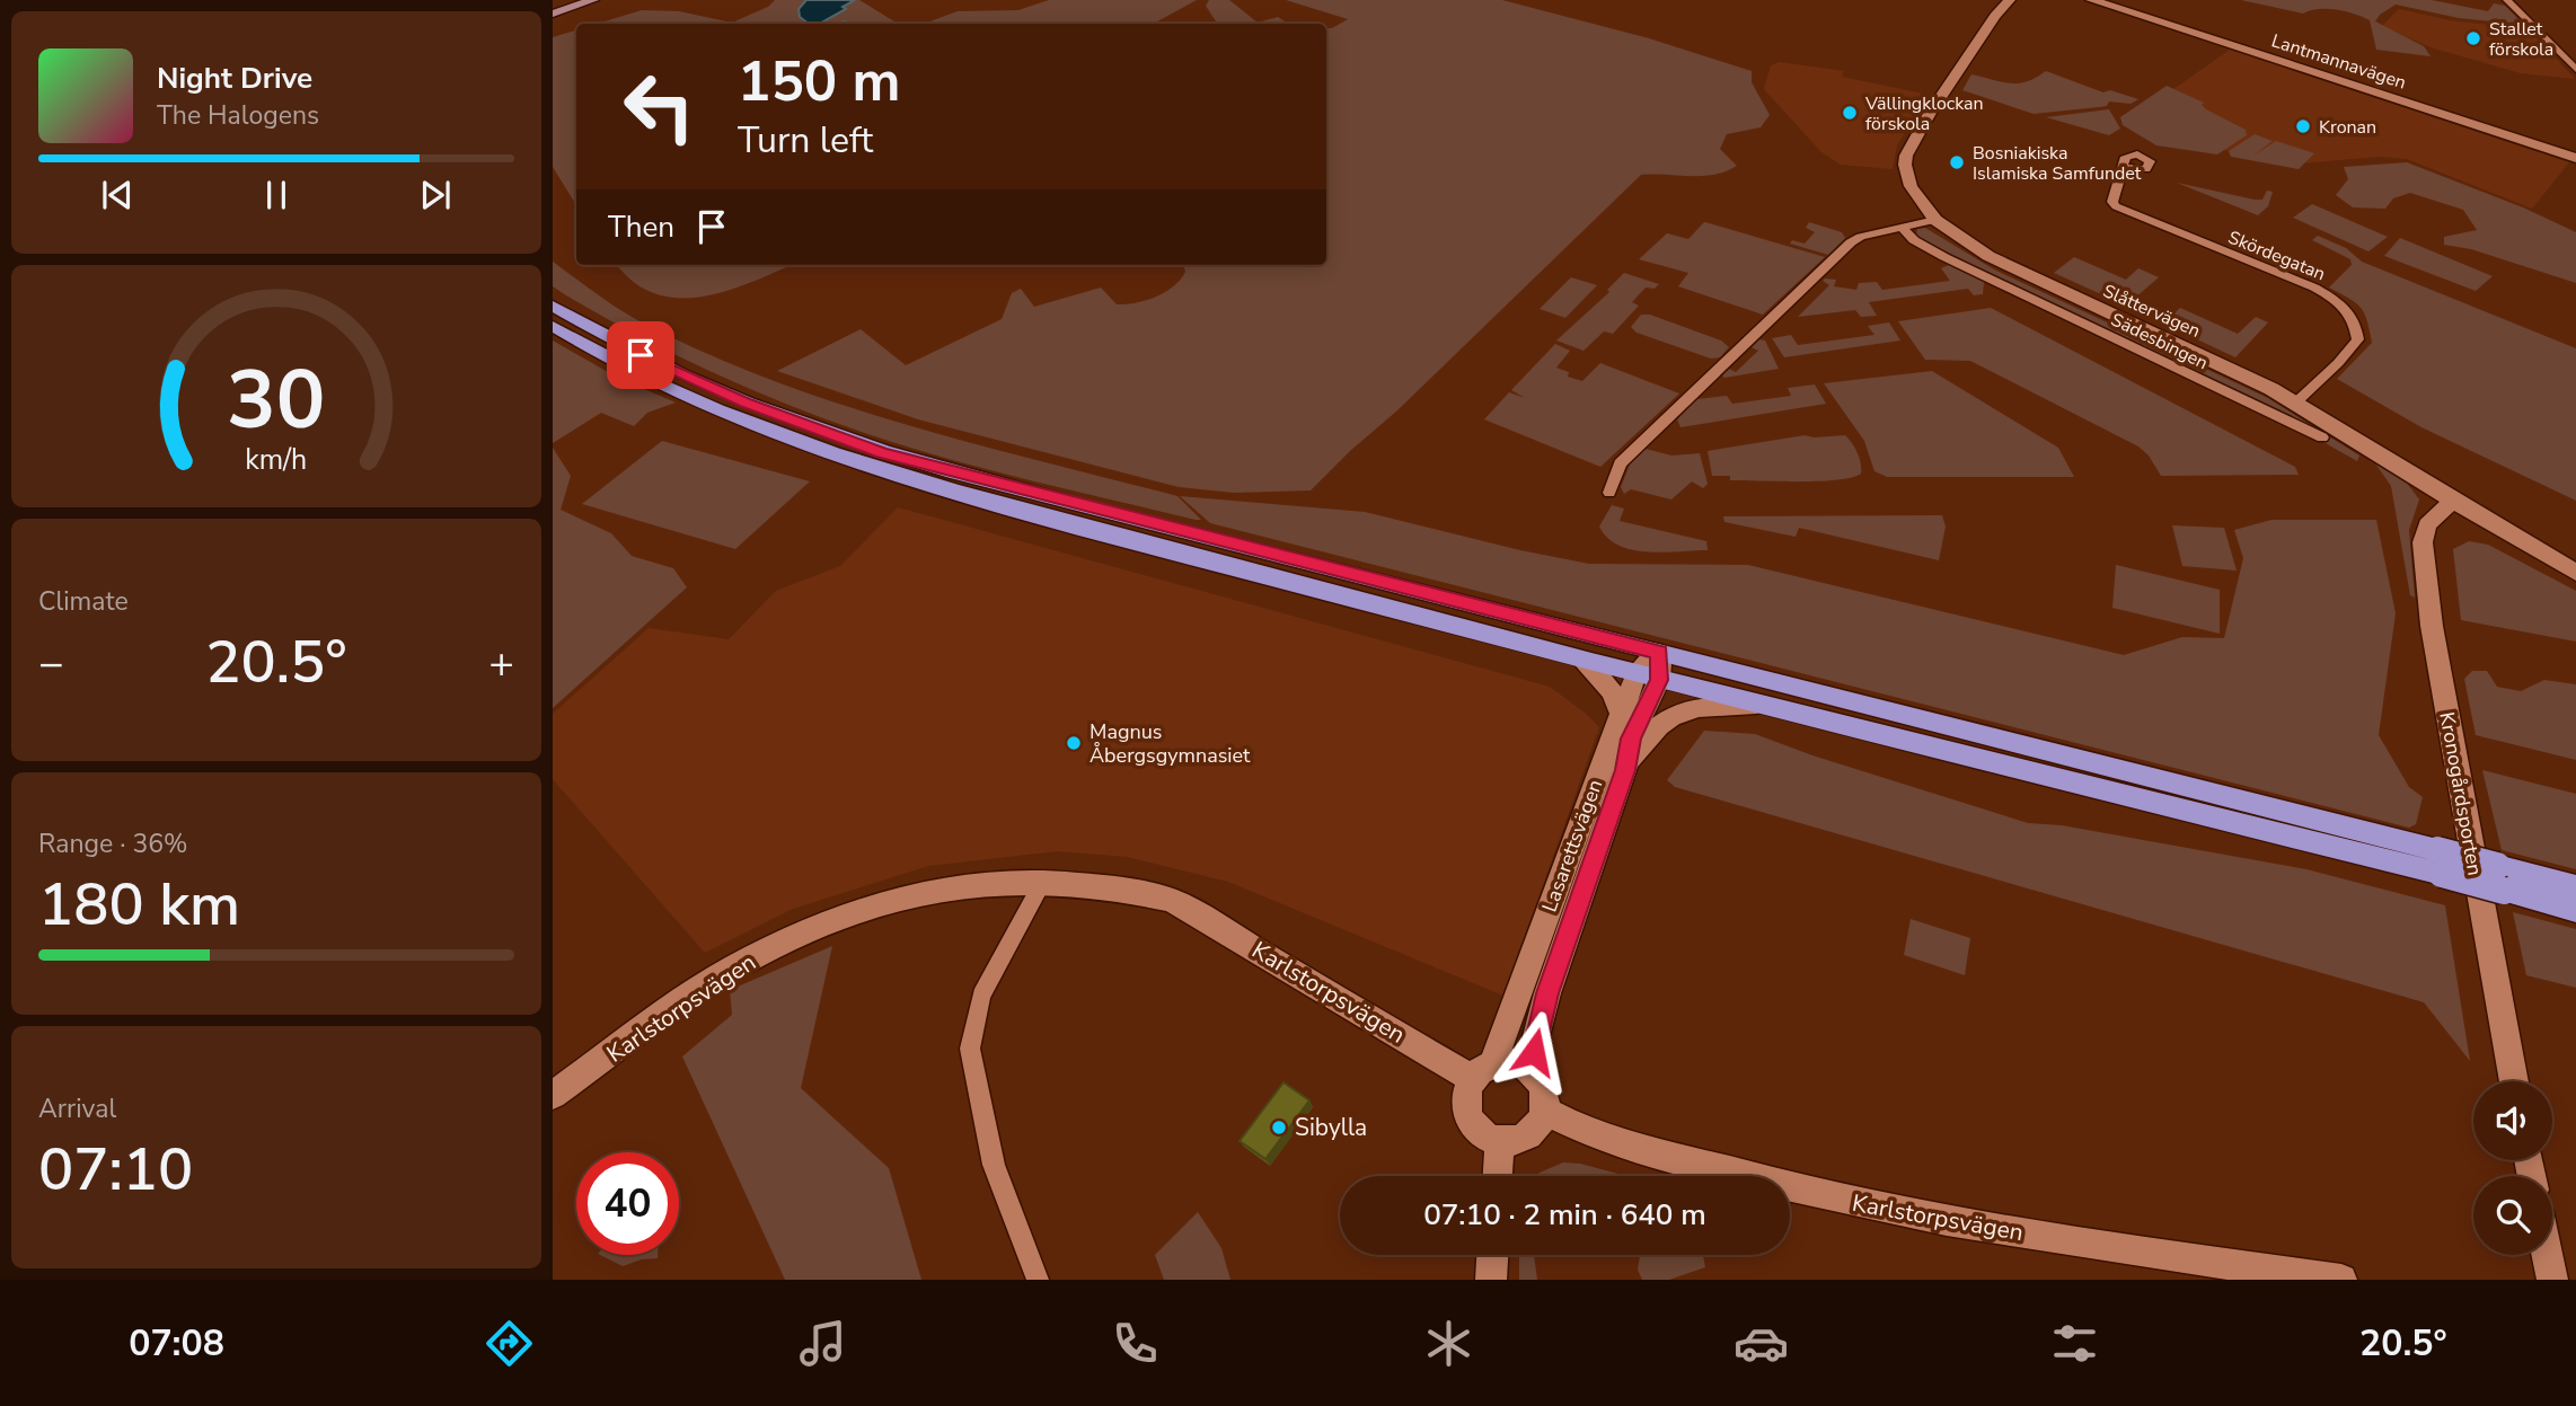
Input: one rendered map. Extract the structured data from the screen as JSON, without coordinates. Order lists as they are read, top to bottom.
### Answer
{
  "streets": {
    "street": [
      "Lantmannavägen",
      "Skördegatan",
      "Slåttervägen",
      "Sädesbingen",
      "Kronogårdsporten",
      "Lasarettsvägen",
      "Karlstorpsvägen"
    ]
  },
  "crossings": [
    ["Skördegatan", "Slåttervägen"],
    ["Slåttervägen", "Kronogårdsporten"],
    ["Lasarettsvägen", "Karlstorpsvägen"]
  ],
  "places": [
    "Stallet förskola",
    "Vällingklockan förskola",
    "Kronan",
    "Bosniakiska Islamiska Samfundet",
    "Magnus Åbergsgymnasiet",
    "Sibylla"
  ],
  "page": {
    "turn": ["150 m", "Turn left"],
    "song": ["Night Drive", "The Halogens"],
    "then": "Then",
    "tile": [
      "Climate",
      ["Range · 36%", "180 km"],
      ["Arrival", "07:10"]
    ],
    "heat": ["−", "20.5°", "+"],
    "limit": "40",
    "trip": "07:10 · 2 min · 640 m",
    "tabs": ["07:08", "20.5°"],
    "gauge": ["30", "km/h"]
  }
}
